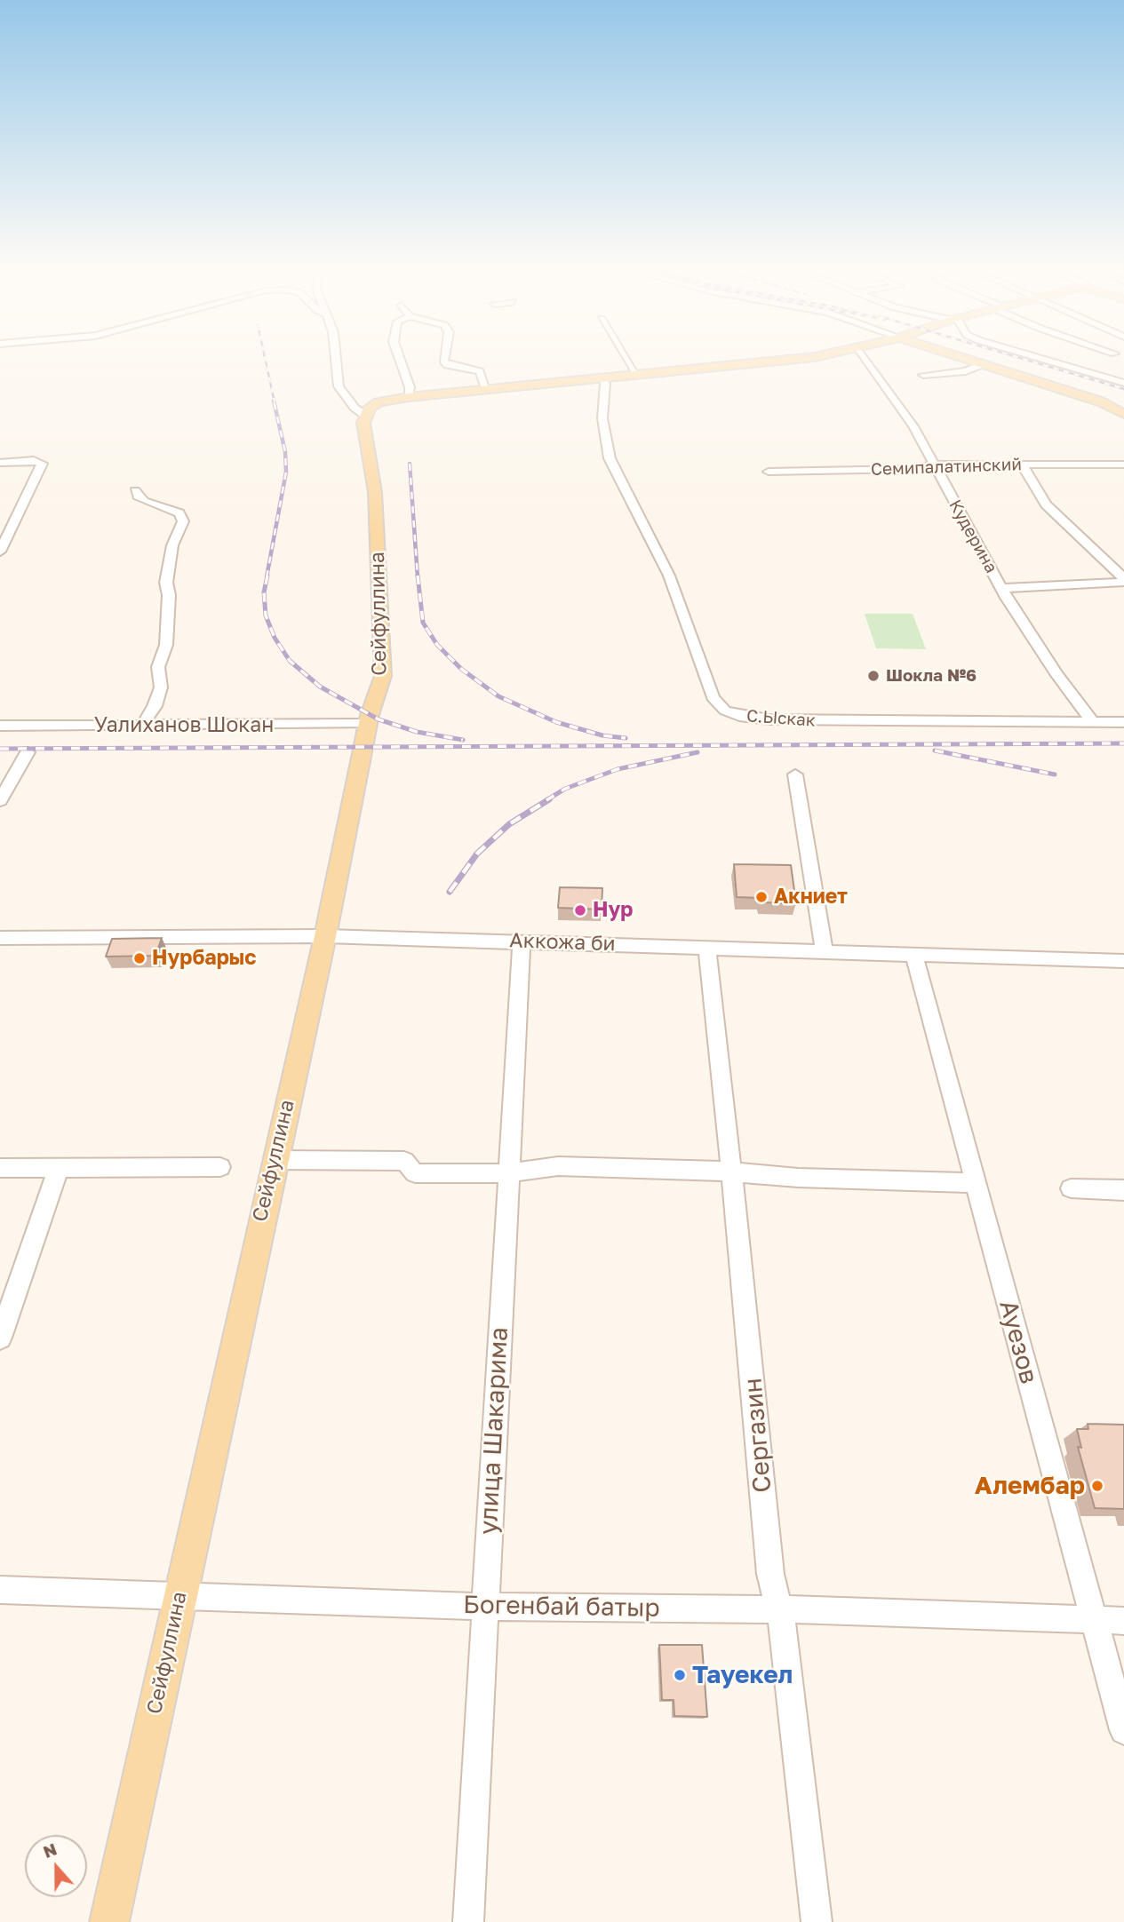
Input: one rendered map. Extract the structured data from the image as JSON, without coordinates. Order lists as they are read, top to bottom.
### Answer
{
  "streets": {
    "main road": ["Сейфуллина"],
    "street": [
      "Семипалатинский",
      "Кудерина",
      "С.Ыскак",
      "Уалиханов Шокан",
      "Аккожа би",
      "Ауезов",
      "улица Шакарима",
      "Сергазин",
      "Богенбай батыр"
    ]
  },
  "crossings": [
    ["Семипалатинский", "Кудерина"],
    ["Кудерина", "С.Ыскак"],
    ["Сейфуллина", "Уалиханов Шокан"],
    ["Сейфуллина", "Аккожа би"],
    ["Сейфуллина", "Богенбай батыр"],
    ["Аккожа би", "Ауезов"],
    ["Аккожа би", "улица Шакарима"],
    ["Аккожа би", "Сергазин"],
    ["Ауезов", "Богенбай батыр"],
    ["улица Шакарима", "Богенбай батыр"],
    ["Сергазин", "Богенбай батыр"]
  ],
  "places": [
    "Шокла №6",
    "Акниет",
    "Нур",
    "Нурбарыс",
    "Алембар",
    "Тауекел"
  ],
  "north": "top"
}
